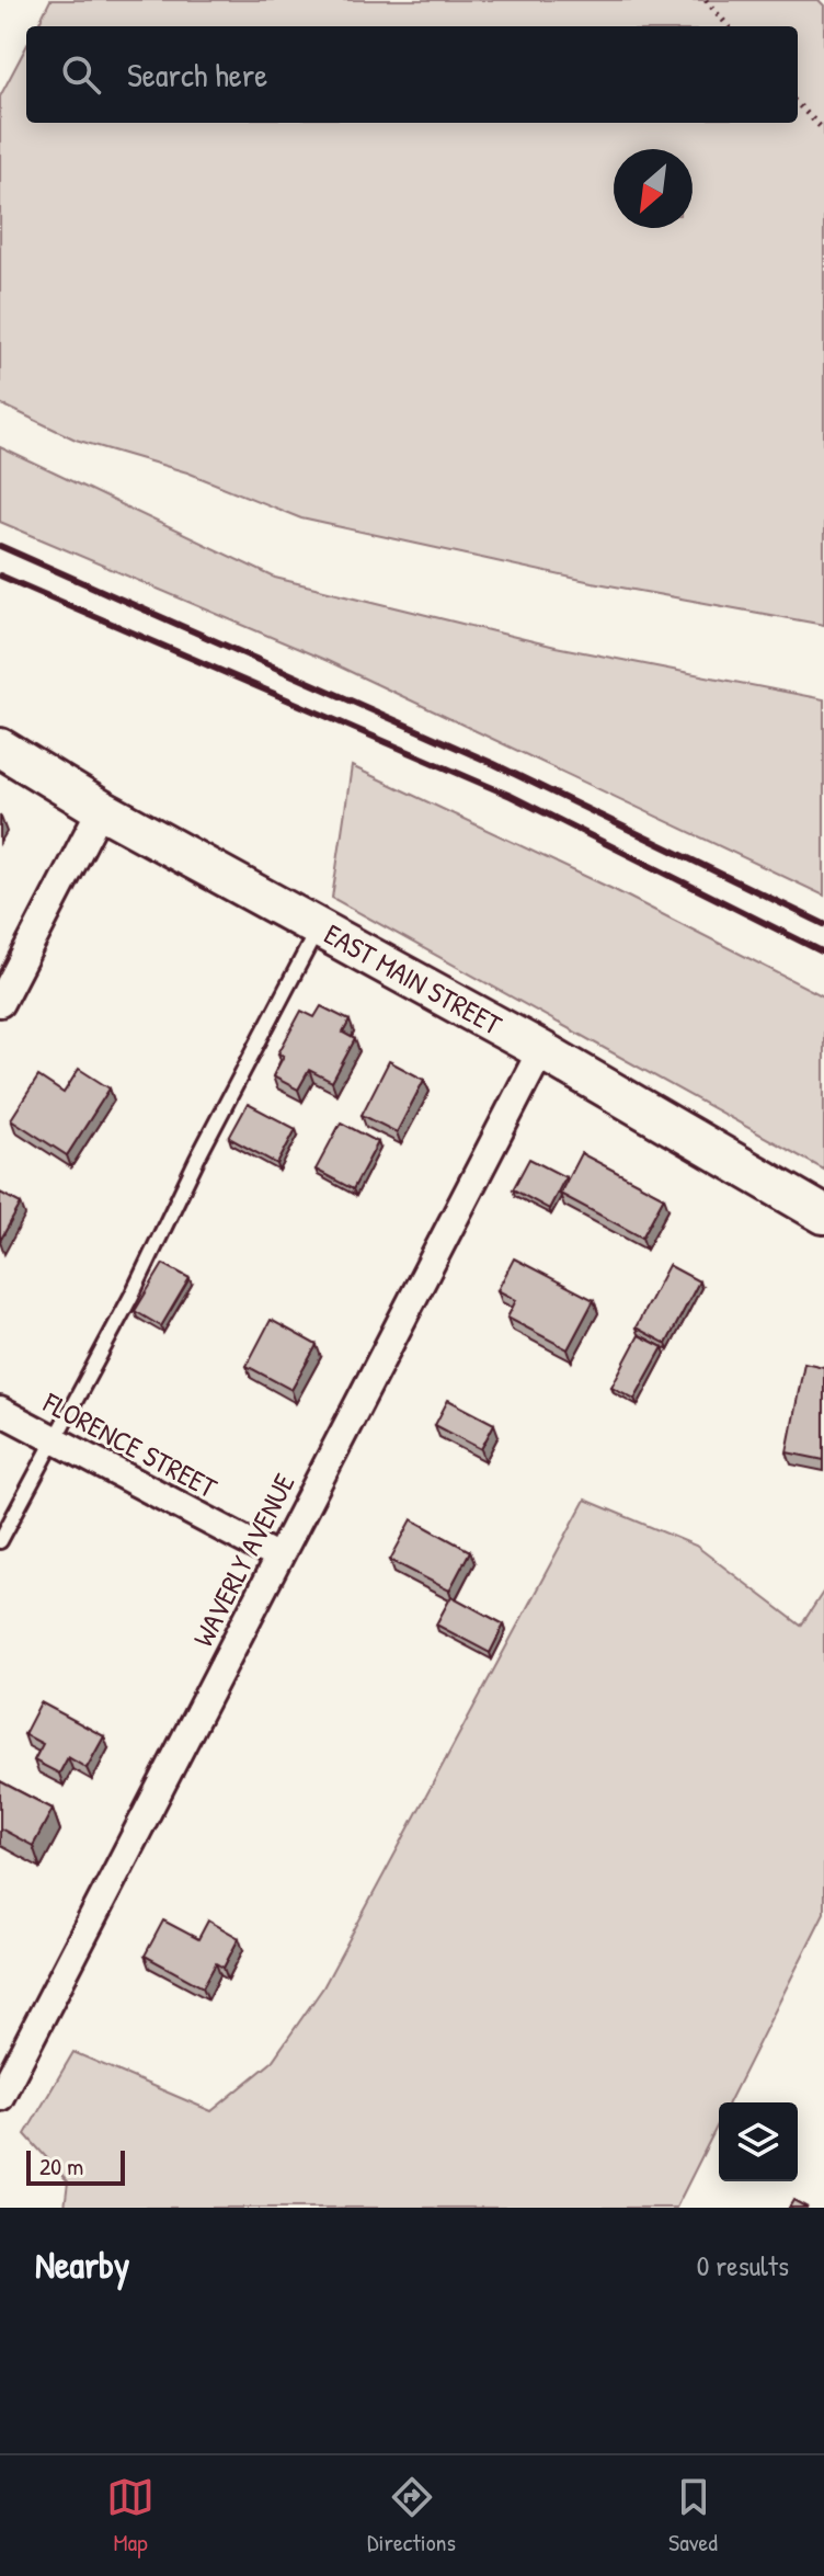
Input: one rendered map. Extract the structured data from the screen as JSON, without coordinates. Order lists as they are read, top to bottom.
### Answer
{
  "streets": {
    "street": ["EAST MAIN STREET", "FLORENCE STREET", "WAVERLY AVENUE"]
  },
  "crossings": [
    ["EAST MAIN STREET", "WAVERLY AVENUE"],
    ["FLORENCE STREET", "WAVERLY AVENUE"]
  ],
  "scale_bar": "20 m",
  "north": "bottom left",
  "page": {
    "search": "Search here",
    "scale": "20 m",
    "heading": ["Nearby", "0 results"],
    "nav": ["Map", "Directions", "Saved"]
  }
}
